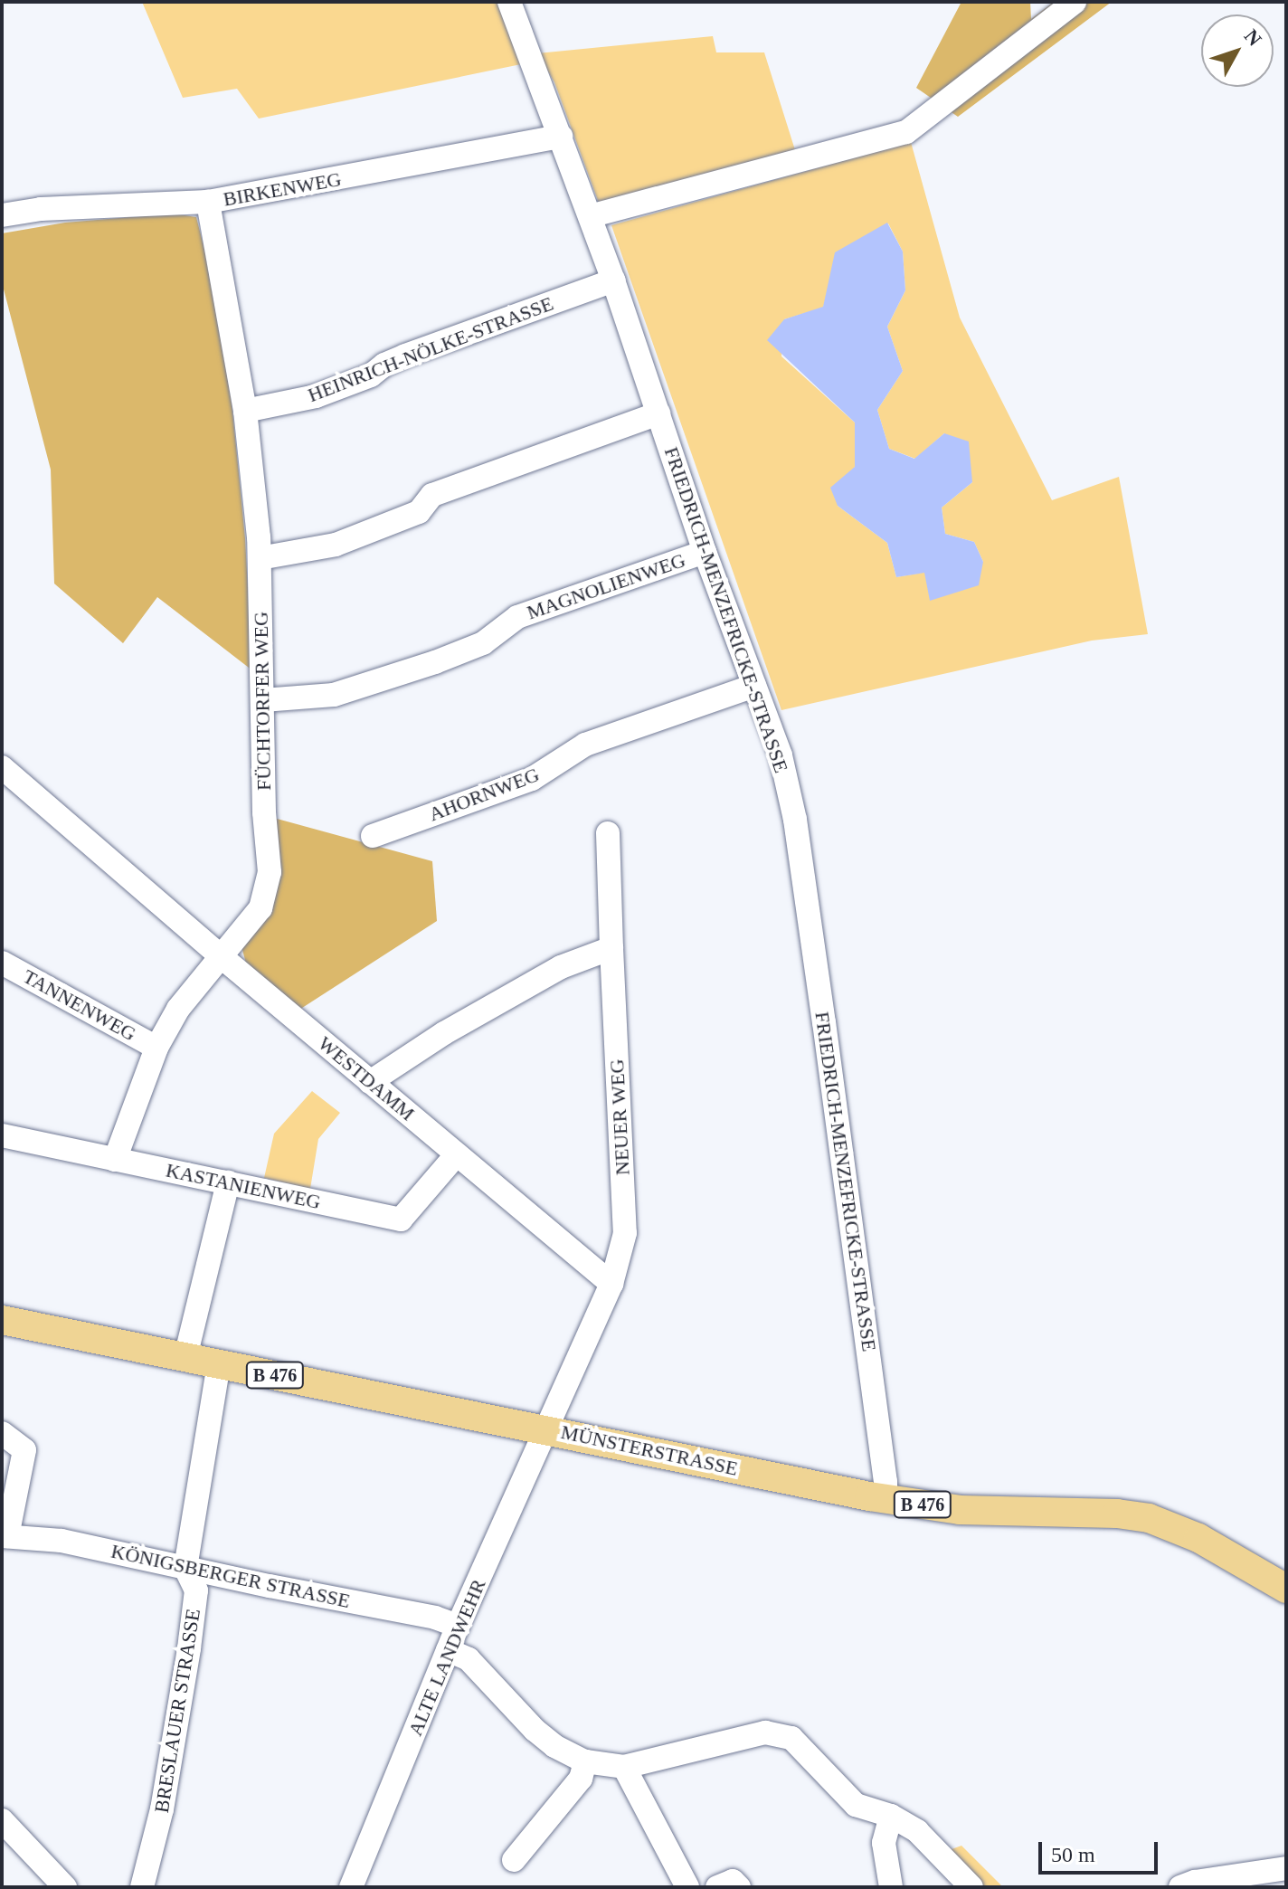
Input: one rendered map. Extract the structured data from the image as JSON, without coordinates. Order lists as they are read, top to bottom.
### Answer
{
  "streets": {
    "main road": ["B 476", "MÜNSTERSTRASSE"],
    "street": [
      "BIRKENWEG",
      "HEINRICH-NÖLKE-STRASSE",
      "MAGNOLIENWEG",
      "FRIEDRICH-MENZEFRICKE-STRASSE",
      "FÜCHTORFER WEG",
      "AHORNWEG",
      "TANNENWEG",
      "WESTDAMM",
      "NEUER WEG",
      "KASTANIENWEG",
      "KÖNIGSBERGER STRASSE",
      "ALTE LANDWEHR",
      "BRESLAUER STRASSE"
    ]
  },
  "crossings": [
    ["BIRKENWEG", "FRIEDRICH-MENZEFRICKE-STRASSE"],
    ["BIRKENWEG", "FÜCHTORFER WEG"],
    ["HEINRICH-NÖLKE-STRASSE", "FRIEDRICH-MENZEFRICKE-STRASSE"],
    ["HEINRICH-NÖLKE-STRASSE", "FÜCHTORFER WEG"],
    ["MAGNOLIENWEG", "FRIEDRICH-MENZEFRICKE-STRASSE"],
    ["MAGNOLIENWEG", "FÜCHTORFER WEG"],
    ["FRIEDRICH-MENZEFRICKE-STRASSE", "AHORNWEG"],
    ["FRIEDRICH-MENZEFRICKE-STRASSE", "MÜNSTERSTRASSE"],
    ["FÜCHTORFER WEG", "TANNENWEG"],
    ["FÜCHTORFER WEG", "WESTDAMM"],
    ["FÜCHTORFER WEG", "KASTANIENWEG"],
    ["WESTDAMM", "NEUER WEG"],
    ["WESTDAMM", "KASTANIENWEG"],
    ["MÜNSTERSTRASSE", "ALTE LANDWEHR"],
    ["MÜNSTERSTRASSE", "BRESLAUER STRASSE"],
    ["KÖNIGSBERGER STRASSE", "ALTE LANDWEHR"],
    ["KÖNIGSBERGER STRASSE", "BRESLAUER STRASSE"]
  ],
  "scale_bar": "50 m",
  "north": "top right"
}
